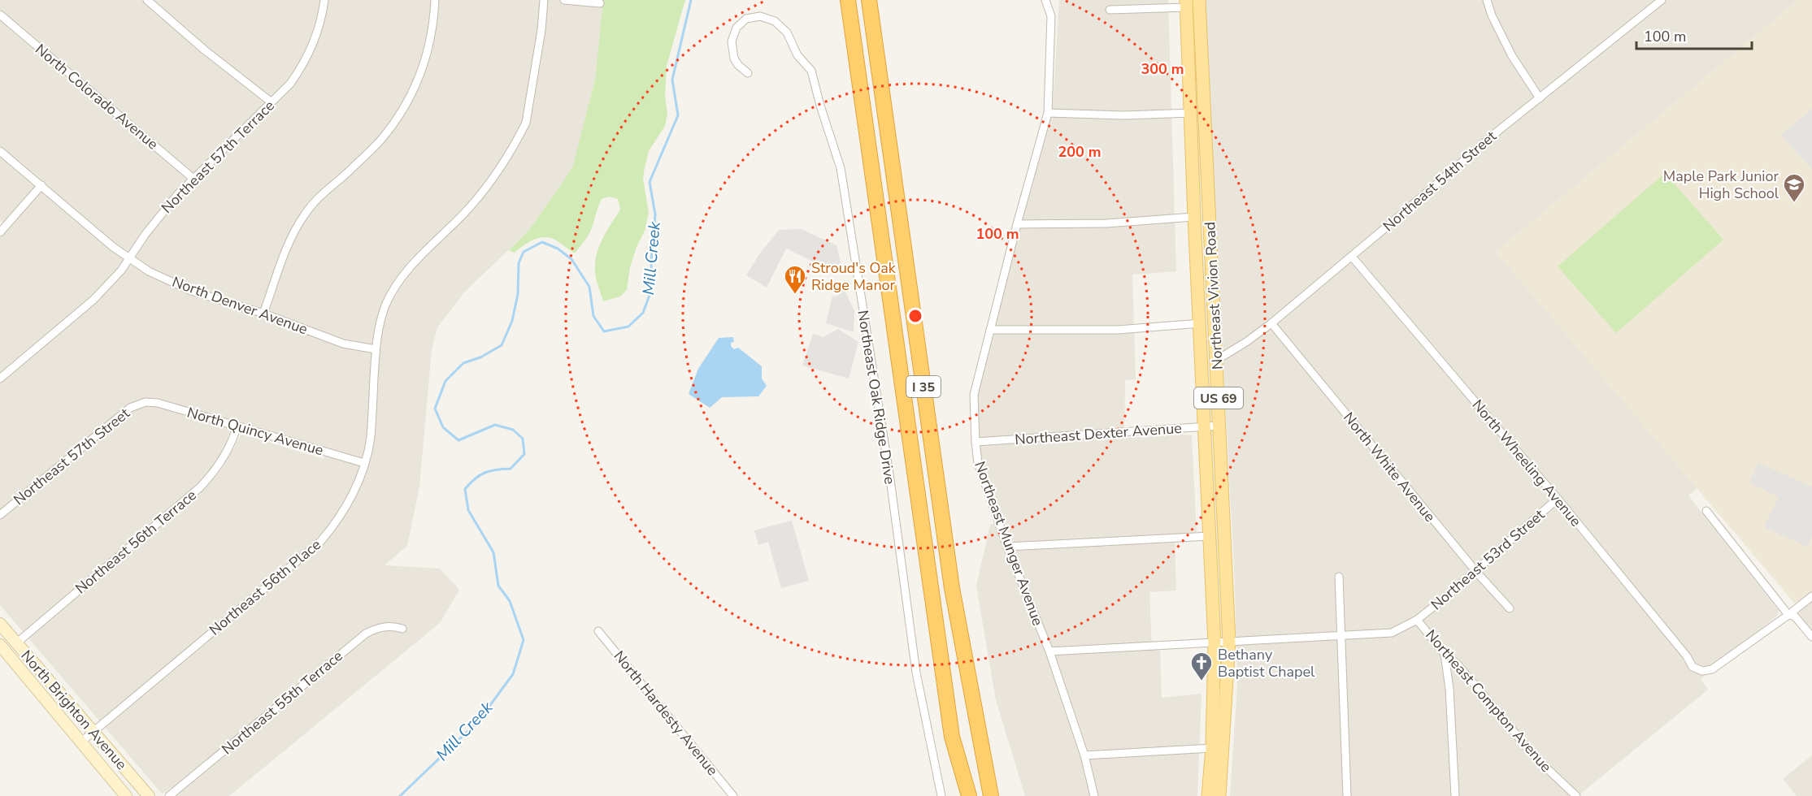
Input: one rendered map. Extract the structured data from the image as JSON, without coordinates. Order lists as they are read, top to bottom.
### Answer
{
  "streets": {
    "highway": ["I 35"],
    "main road": ["Northeast Vivion Road", "US 69", "North Brighton Avenue"],
    "street": [
      "North Colorado Avenue",
      "Northeast 57th Terrace",
      "Northeast 54th Street",
      "North Denver Avenue",
      "Northeast Oak Ridge Drive",
      "North Quincy Avenue",
      "Northeast Dexter Avenue",
      "Northeast 57th Street",
      "North Wheeling Avenue",
      "North White Avenue",
      "Northeast 56th Terrace",
      "Northeast Munger Avenue",
      "Northeast 53rd Street",
      "Northeast 56th Place",
      "Northeast Compton Avenue",
      "Northeast 55th Terrace",
      "North Hardesty Avenue"
    ]
  },
  "crossings": [
    ["North Colorado Avenue", "Northeast 57th Terrace"],
    ["Northeast 57th Terrace", "North Denver Avenue"],
    ["Northeast 54th Street", "Northeast Vivion Road"],
    ["Northeast 54th Street", "North Wheeling Avenue"],
    ["Northeast 54th Street", "North White Avenue"],
    ["Northeast Vivion Road", "Northeast Dexter Avenue"],
    ["Northeast Vivion Road", "Northeast Compton Avenue"],
    ["North Denver Avenue", "Northeast 56th Place"],
    ["North Quincy Avenue", "Northeast 57th Street"],
    ["North Quincy Avenue", "Northeast 56th Terrace"],
    ["North Quincy Avenue", "Northeast 56th Place"],
    ["Northeast Dexter Avenue", "Northeast Munger Avenue"],
    ["North Wheeling Avenue", "Northeast 53rd Street"],
    ["North White Avenue", "Northeast 53rd Street"],
    ["Northeast 56th Terrace", "North Brighton Avenue"],
    ["Northeast Munger Avenue", "Northeast Compton Avenue"],
    ["Northeast 53rd Street", "Northeast Compton Avenue"],
    ["Northeast 56th Place", "North Brighton Avenue"]
  ],
  "water": ["Mill Creek"],
  "places": {
    "school or university": ["Maple Park Junior High School"],
    "restaurant": ["Stroud's Oak Ridge Manor"],
    "church": ["Bethany Baptist Chapel"]
  },
  "scale_bar": "100 m",
  "rings": ["300 m", "200 m", "100 m"]
}
